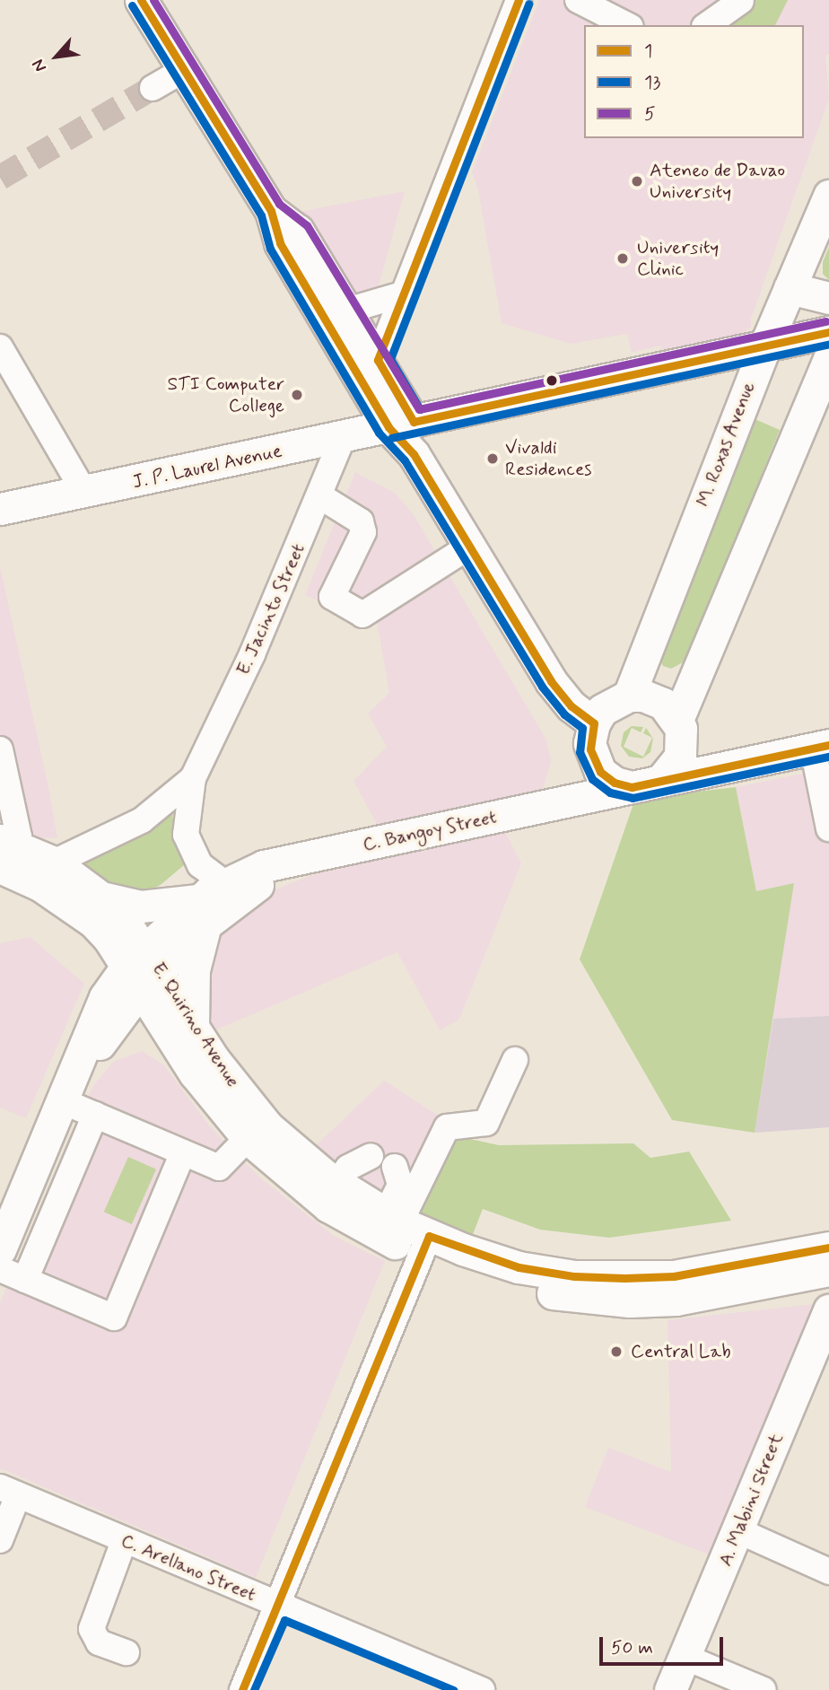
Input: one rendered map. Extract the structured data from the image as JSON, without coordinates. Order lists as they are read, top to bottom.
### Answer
{
  "streets": {
    "main road": [
      "M. Roxas Avenue",
      "J. P. Laurel Avenue",
      "C. Bangoy Street",
      "E. Quirino Avenue",
      "A. Mabini Street"
    ],
    "street": ["E. Jacinto Street", "C. Arellano Street"]
  },
  "crossings": [
    ["M. Roxas Avenue", "J. P. Laurel Avenue"],
    ["M. Roxas Avenue", "C. Bangoy Street"],
    ["J. P. Laurel Avenue", "E. Jacinto Street"],
    ["E. Jacinto Street", "C. Bangoy Street"],
    ["E. Jacinto Street", "E. Quirino Avenue"],
    ["C. Bangoy Street", "E. Quirino Avenue"]
  ],
  "places": [
    "Ateneo de Davao University",
    "University Clinic",
    "STI Computer College",
    "Vivaldi Residences",
    "Central Lab"
  ],
  "lines": ["transit line 1", "transit line 5", "transit line 13"],
  "legend": ["1", "13", "5"],
  "scale_bar": "50 m",
  "north": "bottom left"
}
